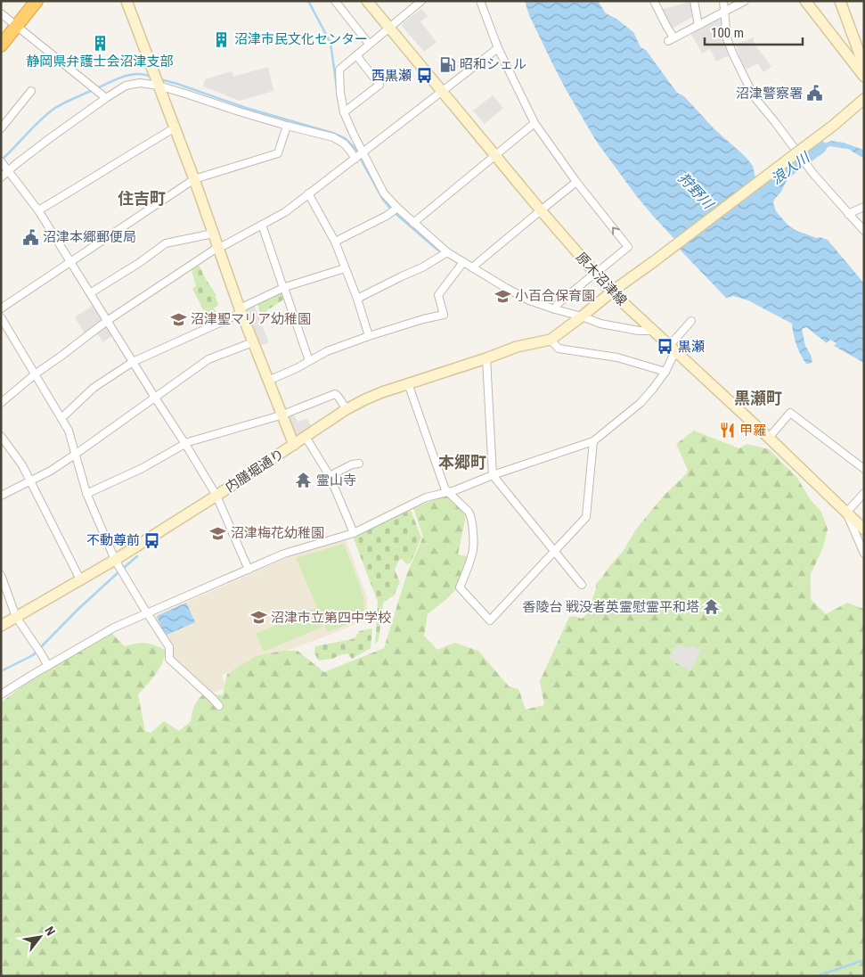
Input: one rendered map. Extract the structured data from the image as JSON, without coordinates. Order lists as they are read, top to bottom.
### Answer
{
  "streets": {
    "street": ["原木沼津線", "内膳堀通り"]
  },
  "districts": ["住吉町", "黒瀬町", "本郷町"],
  "water": ["浪人川", "狩野川"],
  "places": {
    "building": ["沼津市民文化センター", "静岡県弁護士会沼津支部"],
    "fuel station": ["昭和シェル"],
    "bus stop": ["西黒瀬", "黒瀬", "不動尊前"],
    "public building": ["沼津警察署", "沼津本郷郵便局"],
    "school or university": [
      "小百合保育園",
      "沼津聖マリア幼稚園",
      "沼津梅花幼稚園",
      "沼津市立第四中学校"
    ],
    "restaurant": ["甲羅"],
    "temple": ["霊山寺", "香陵台 戦没者英霊慰霊平和塔"]
  },
  "scale_bar": "100 m",
  "north": "top right"
}
